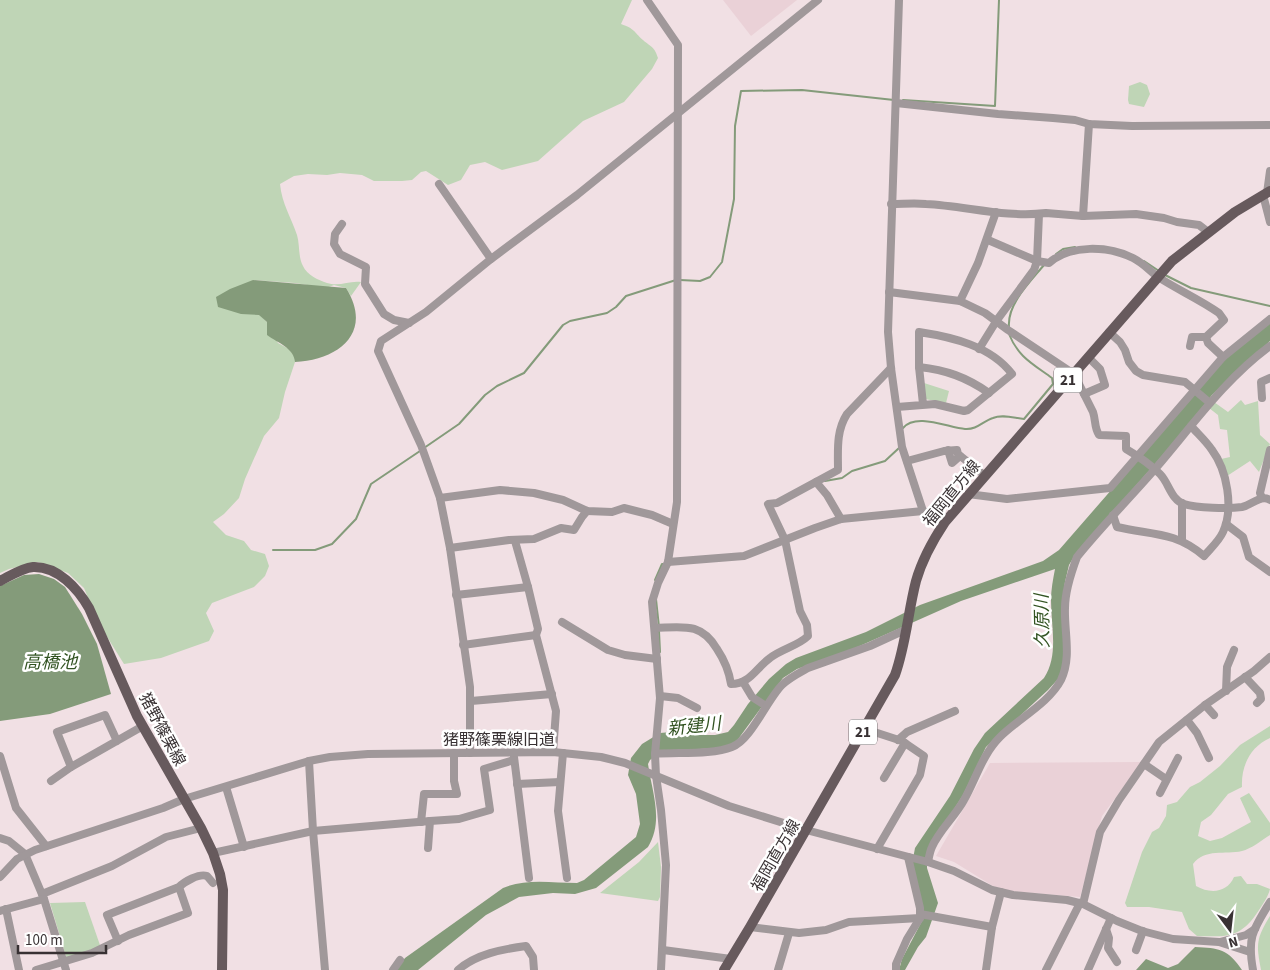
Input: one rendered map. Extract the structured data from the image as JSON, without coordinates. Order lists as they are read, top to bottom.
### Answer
{
  "streets": {
    "main road": ["21", "福岡直方線", "猪野篠栗線"],
    "street": ["猪野篠栗線旧道"]
  },
  "crossings": [
    ["福岡直方線", "猪野篠栗線旧道"],
    ["猪野篠栗線", "猪野篠栗線旧道"]
  ],
  "water": ["久原川", "高橋池", "新建川"],
  "scale_bar": "100 m",
  "north": "bottom"
}
